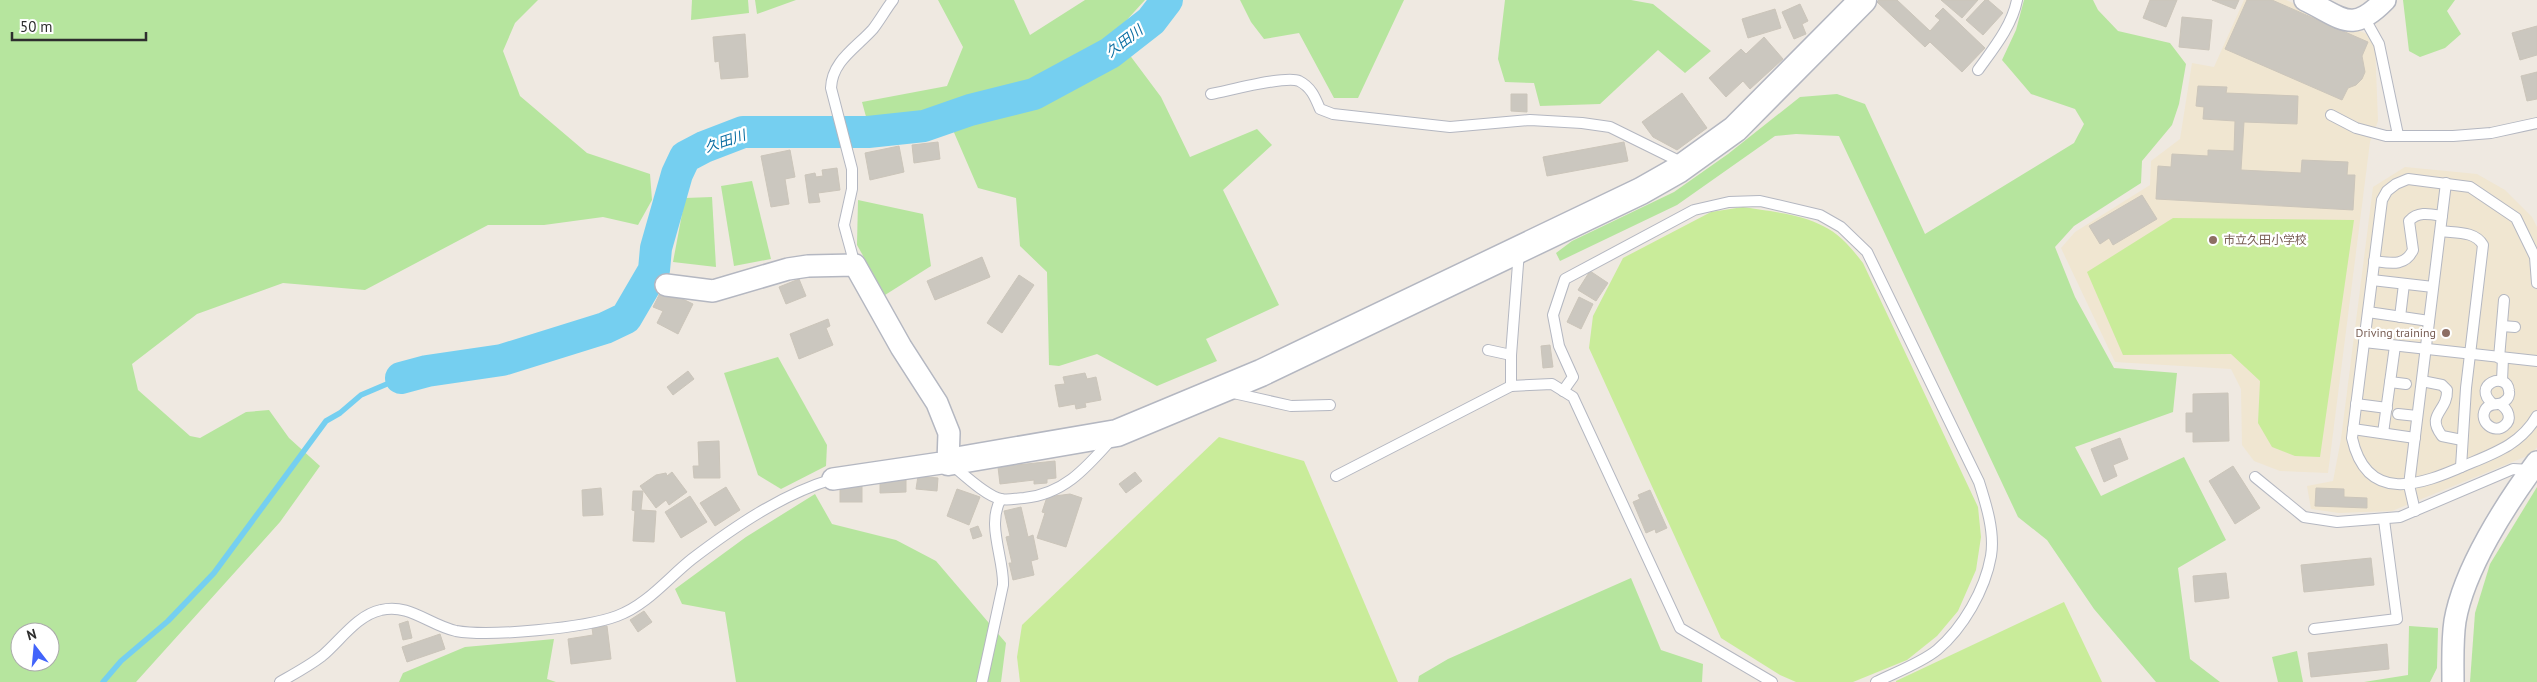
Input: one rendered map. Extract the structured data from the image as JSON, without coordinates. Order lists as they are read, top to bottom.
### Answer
{
  "water": ["久田川"],
  "places": ["市立久田小学校", "Driving training"],
  "scale_bar": "50 m",
  "north": "top"
}
